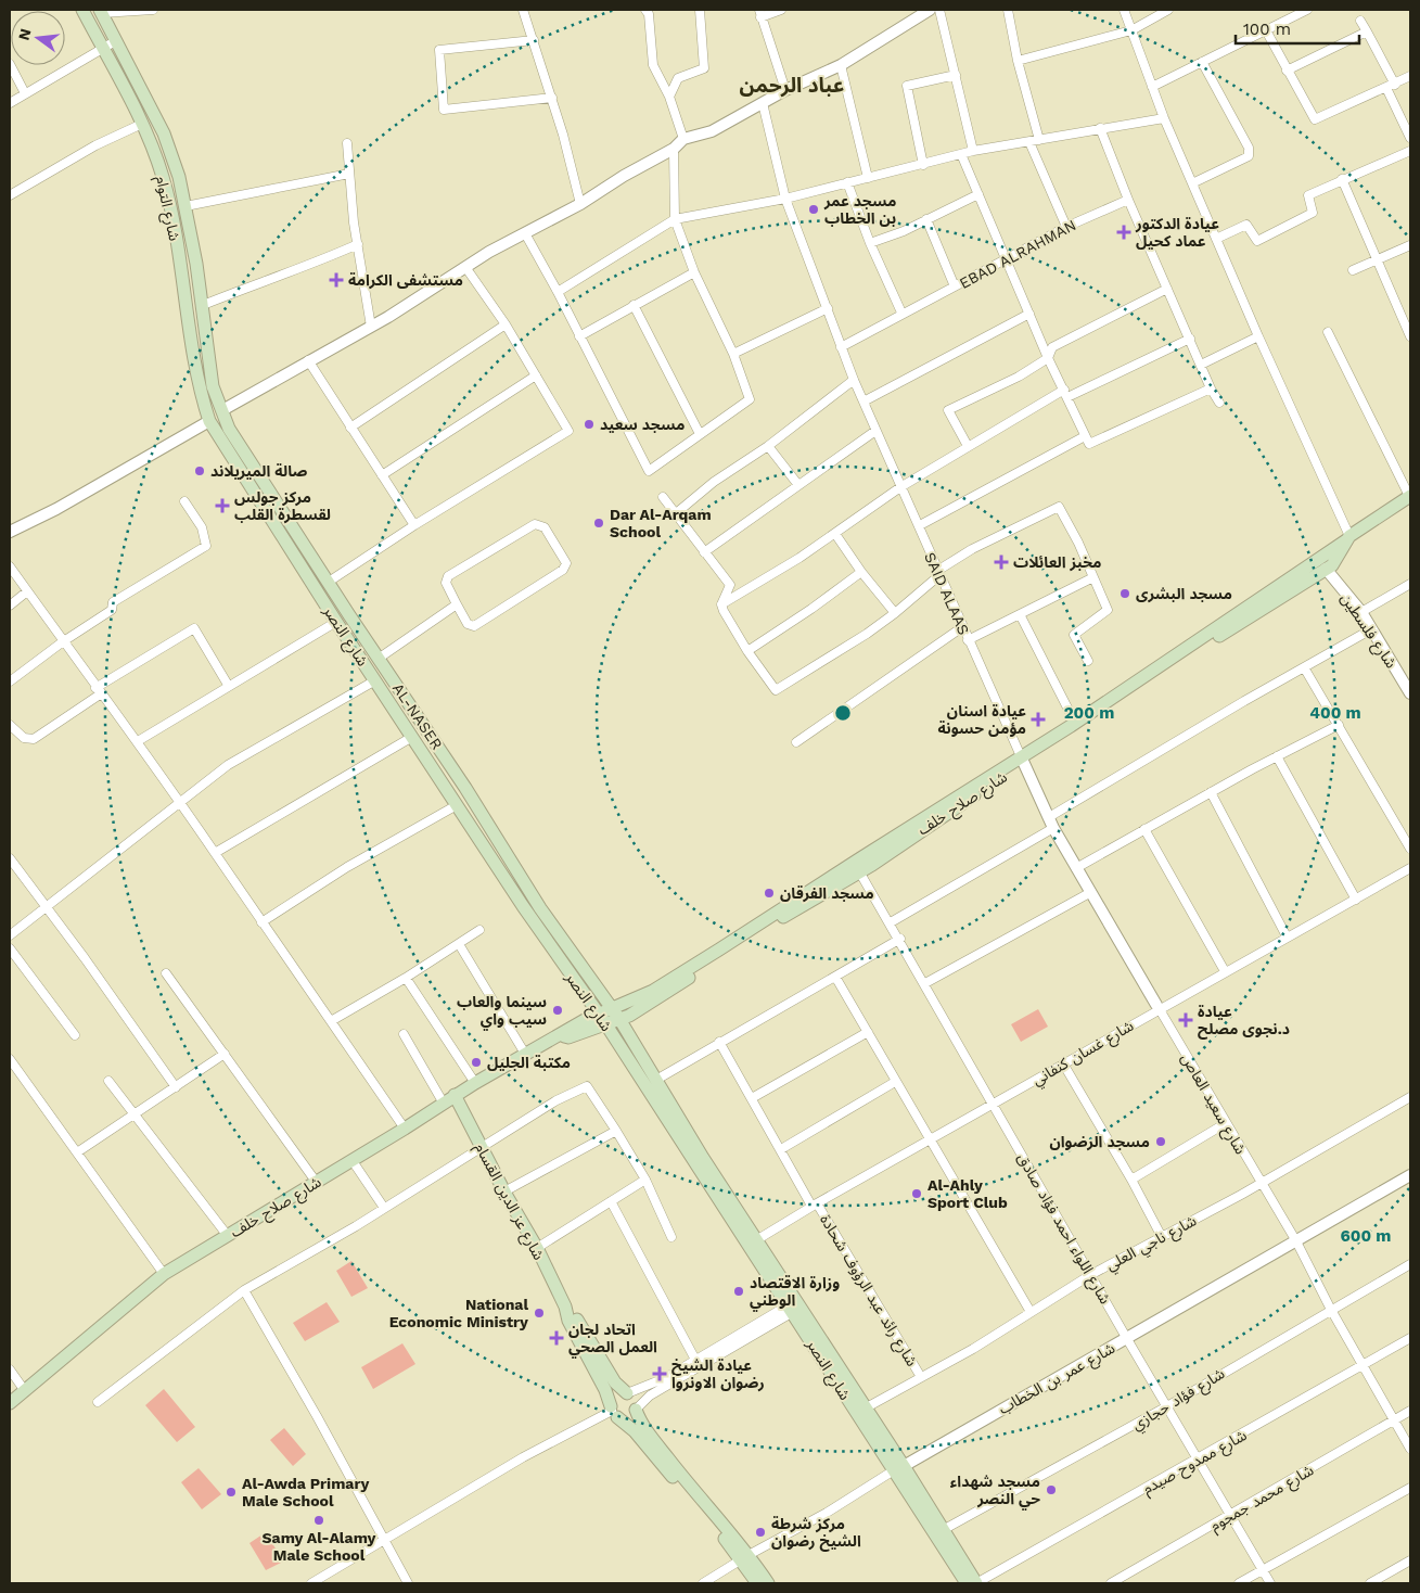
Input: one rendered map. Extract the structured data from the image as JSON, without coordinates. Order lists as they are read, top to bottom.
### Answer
{
  "streets": {
    "main road": [
      "شارع التوام",
      "شارع النصر",
      "AL-NASER",
      "شارع صلاح خلف",
      "شارع عز الدين القسام"
    ],
    "street": [
      "EBAD ALRAHMAN",
      "SAID ALAAS",
      "شارع فلسطين",
      "شارع غسان كنفاني",
      "شارع سعيد العاص",
      "شارع اللواء احمد فؤاد صادق",
      "شارع ناجي العلي",
      "شارع رائد عبد الرؤوف شحادة",
      "شارع عمر بن الخطاب",
      "شارع فؤاد حجازي",
      "شارع ممدوح صيدم",
      "شارع محمد جمجوم"
    ]
  },
  "crossings": [
    ["شارع التوام", "شارع النصر"],
    ["شارع التوام", "AL-NASER"],
    ["EBAD ALRAHMAN", "SAID ALAAS"],
    ["SAID ALAAS", "شارع صلاح خلف"],
    ["SAID ALAAS", "شارع سعيد العاص"],
    ["شارع فلسطين", "شارع صلاح خلف"],
    ["شارع النصر", "AL-NASER"],
    ["شارع النصر", "شارع صلاح خلف"],
    ["شارع النصر", "شارع غسان كنفاني"],
    ["شارع النصر", "شارع ناجي العلي"],
    ["شارع النصر", "شارع عمر بن الخطاب"],
    ["شارع النصر", "شارع فؤاد حجازي"],
    ["شارع النصر", "شارع ممدوح صيدم"],
    ["AL-NASER", "شارع صلاح خلف"],
    ["شارع صلاح خلف", "شارع سعيد العاص"],
    ["شارع صلاح خلف", "شارع عز الدين القسام"],
    ["شارع صلاح خلف", "شارع اللواء احمد فؤاد صادق"],
    ["شارع غسان كنفاني", "شارع سعيد العاص"],
    ["شارع غسان كنفاني", "شارع اللواء احمد فؤاد صادق"],
    ["شارع غسان كنفاني", "شارع رائد عبد الرؤوف شحادة"],
    ["شارع سعيد العاص", "شارع ناجي العلي"],
    ["شارع سعيد العاص", "شارع عمر بن الخطاب"],
    ["شارع سعيد العاص", "شارع فؤاد حجازي"],
    ["شارع سعيد العاص", "شارع ممدوح صيدم"],
    ["شارع سعيد العاص", "شارع محمد جمجوم"],
    ["شارع عز الدين القسام", "شارع عمر بن الخطاب"],
    ["شارع اللواء احمد فؤاد صادق", "شارع ناجي العلي"],
    ["شارع اللواء احمد فؤاد صادق", "شارع عمر بن الخطاب"],
    ["شارع اللواء احمد فؤاد صادق", "شارع فؤاد حجازي"],
    ["شارع اللواء احمد فؤاد صادق", "شارع ممدوح صيدم"],
    ["شارع اللواء احمد فؤاد صادق", "شارع محمد جمجوم"],
    ["شارع ناجي العلي", "شارع رائد عبد الرؤوف شحادة"]
  ],
  "districts": ["عباد الرحمن"],
  "places": {
    "other": [
      "مسجد عمر بن الخطاب",
      "مسجد سعيد",
      "صالة الميريلاند",
      "Dar Al-Arqam School",
      "مسجد البشرى",
      "مسجد الفرقان",
      "سينما والعاب سيب واي",
      "مكتبة الجليل",
      "مسجد الرضوان",
      "Al-Ahly Sport Club",
      "وزارة الاقتصاد الوطني",
      "National Economic Ministry",
      "مسجد شهداء حي النصر",
      "Al-Awda Primary Male School",
      "Samy Al-Alamy Male School",
      "مركز شرطة الشيخ رضوان"
    ],
    "health": [
      "عيادة الدكتور عماد كحيل",
      "مستشفى الكرامة",
      "مركز جولس لقسطرة القلب",
      "مخبز العائلات",
      "عيادة اسنان مؤمن حسونة",
      "عيادة د.نجوى مصلح",
      "اتحاد لجان العمل الصحي",
      "عيادة الشيخ رضوان الاونروا"
    ]
  },
  "scale_bar": "100 m",
  "north": "left",
  "rings": ["200 m", "400 m", "600 m"]
}
